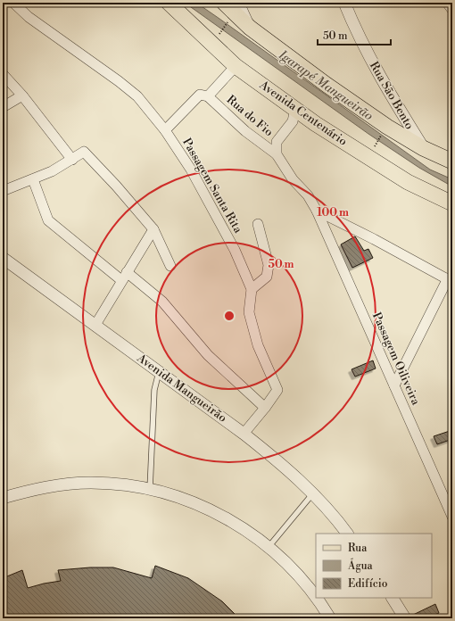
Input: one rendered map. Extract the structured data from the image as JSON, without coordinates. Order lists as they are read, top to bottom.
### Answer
{
  "streets": {
    "main road": ["Avenida Centenário"],
    "street": [
      "Rua São Bento",
      "Rua do Fio",
      "Passagem Santa Rita",
      "Passagem Oiliveira",
      "Avenida Mangueirão"
    ]
  },
  "crossings": [
    ["Rua do Fio", "Passagem Oiliveira"],
    ["Passagem Santa Rita", "Avenida Mangueirão"]
  ],
  "water": ["Igarapé Mangueirão"],
  "legend": ["Rua", "Água", "Edifício"],
  "scale_bar": "50 m",
  "rings": ["100 m", "50 m"]
}
